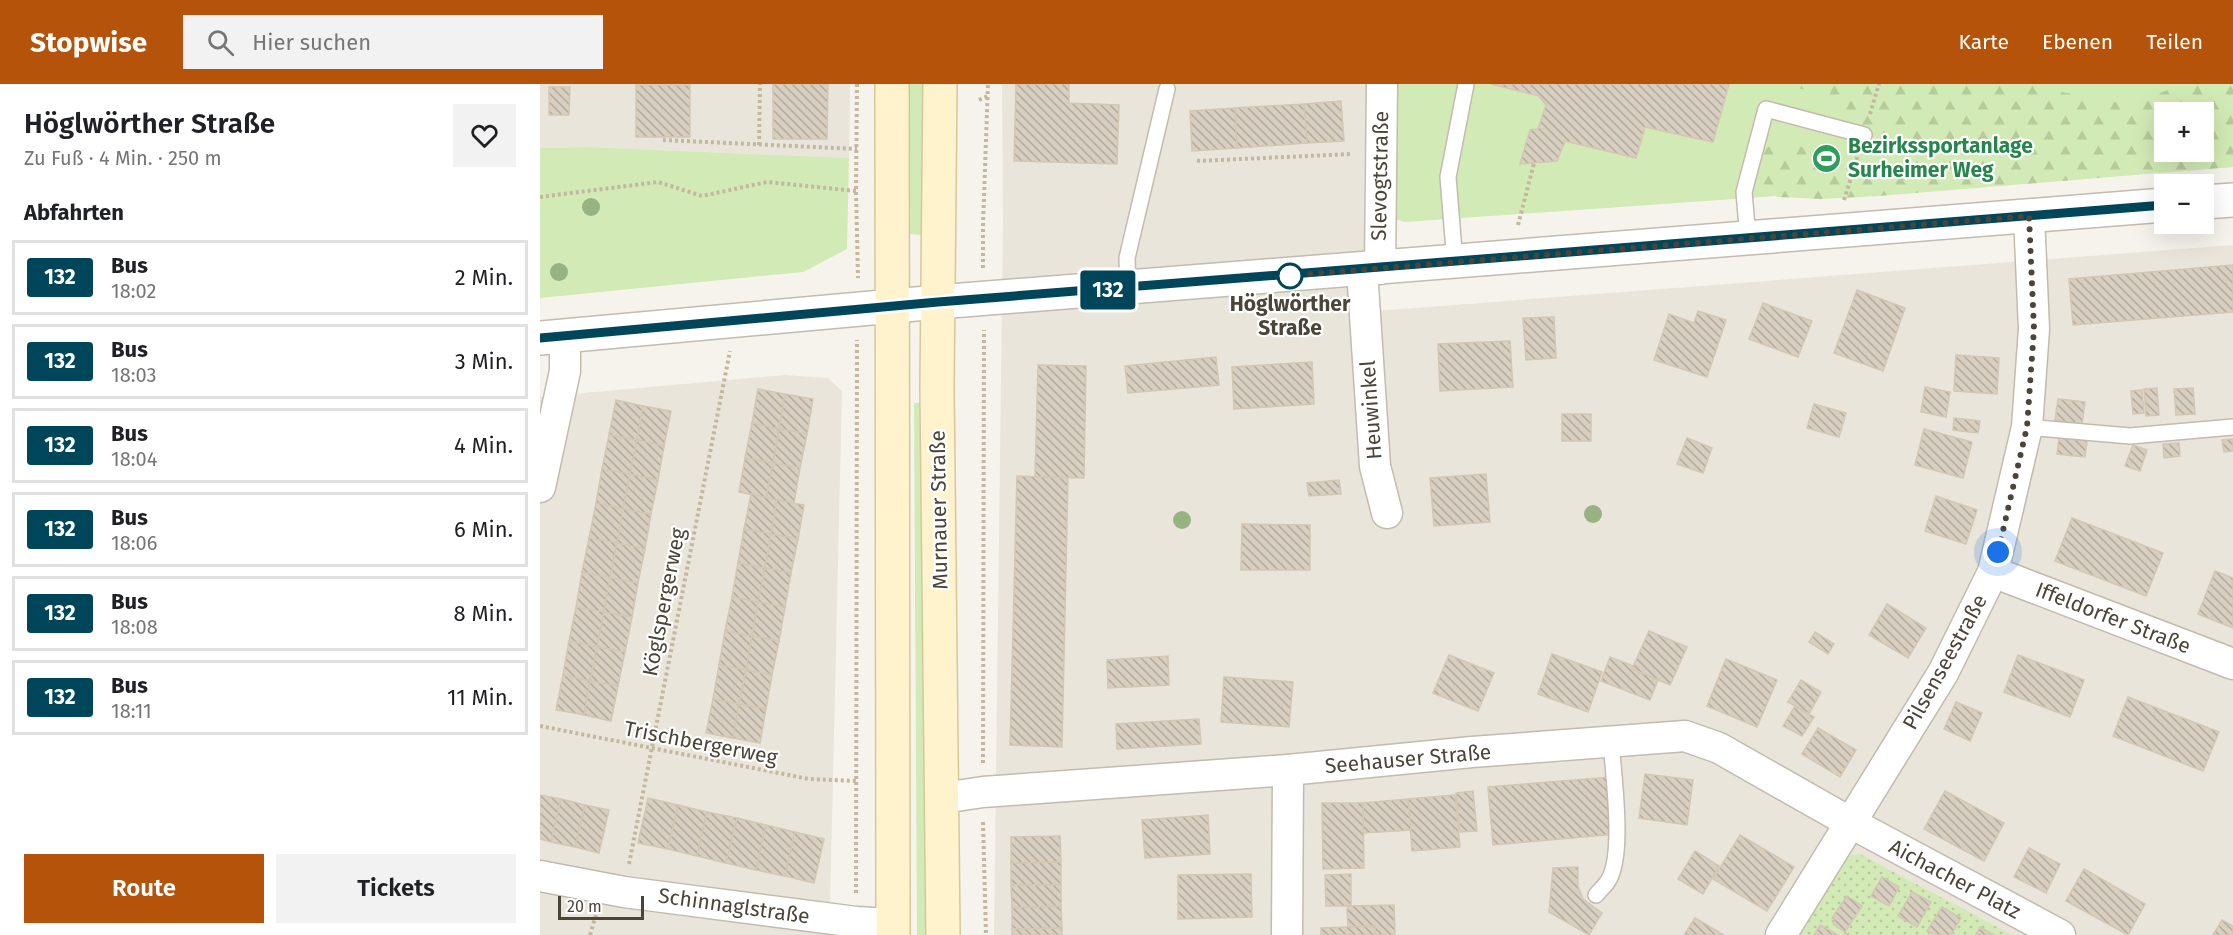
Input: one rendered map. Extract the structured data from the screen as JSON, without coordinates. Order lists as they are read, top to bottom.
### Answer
{
  "streets": {
    "main road": ["Murnauer Straße"],
    "street": [
      "Slevogtstraße",
      "Heuwinkel",
      "Iffeldorfer Straße",
      "Pilsenseestraße",
      "Seehauser Straße",
      "Aichacher Platz",
      "Schinnaglstraße"
    ],
    "path": ["Köglspergerweg", "Trischbergerweg"]
  },
  "crossings": [
    ["Slevogtstraße", "Heuwinkel"],
    ["Murnauer Straße", "Seehauser Straße"],
    ["Köglspergerweg", "Trischbergerweg"],
    ["Köglspergerweg", "Schinnaglstraße"],
    ["Iffeldorfer Straße", "Pilsenseestraße"],
    ["Pilsenseestraße", "Seehauser Straße"],
    ["Pilsenseestraße", "Aichacher Platz"],
    ["Seehauser Straße", "Aichacher Platz"]
  ],
  "places": {
    "sports": ["Bezirkssportanlage Surheimer Weg"],
    "other": ["Höglwörther Straße"]
  },
  "lines": ["bus line 132"],
  "scale_bar": "20 m",
  "page": {
    "header": "Stopwise",
    "search": "Hier suchen",
    "nav": ["Karte", "Ebenen", "Teilen"],
    "heading": [
      ["Höglwörther Straße", "Zu Fuß · 4 Min. · 250 m"],
      "Abfahrten"
    ],
    "on_map": "132",
    "map_buttons": ["+", "−"],
    "list": [
      {
        "mark": "132",
        "name": "Bus",
        "note": "18:02",
        "value": "2 Min."
      },
      {
        "mark": "132",
        "name": "Bus",
        "note": "18:03",
        "value": "3 Min."
      },
      {
        "mark": "132",
        "name": "Bus",
        "note": "18:04",
        "value": "4 Min."
      },
      {
        "mark": "132",
        "name": "Bus",
        "note": "18:06",
        "value": "6 Min."
      },
      {
        "mark": "132",
        "name": "Bus",
        "note": "18:08",
        "value": "8 Min."
      },
      {
        "mark": "132",
        "name": "Bus",
        "note": "18:11",
        "value": "11 Min."
      }
    ],
    "buttons": ["Route", "Tickets"],
    "scale": "20 m"
  }
}
